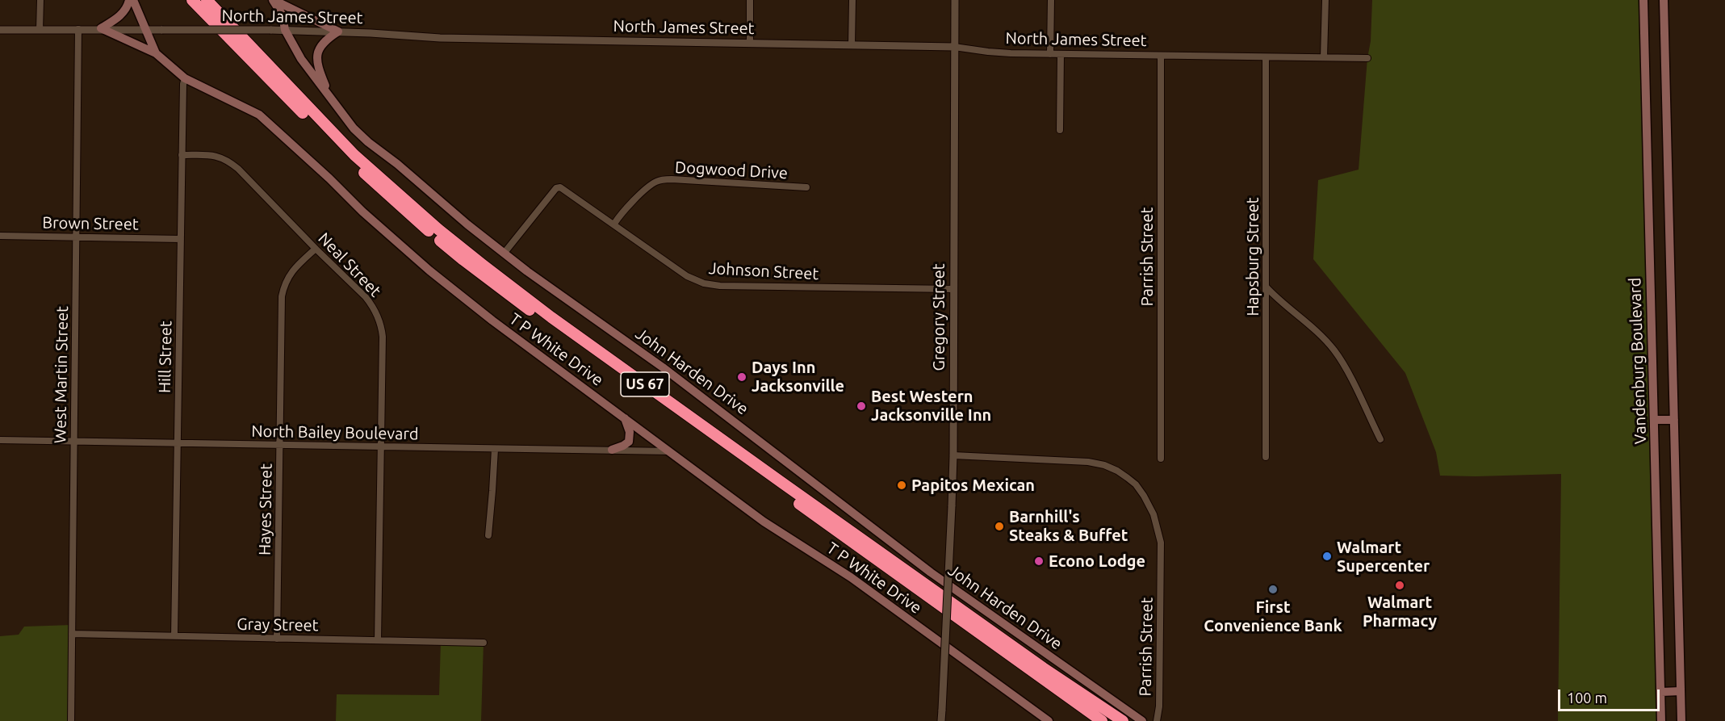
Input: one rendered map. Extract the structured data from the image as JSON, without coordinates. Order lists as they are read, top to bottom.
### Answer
{
  "streets": {
    "highway": ["US 67"],
    "main road": ["T P White Drive", "Vandenburg Boulevard", "John Harden Drive"],
    "street": [
      "North James Street",
      "Dogwood Drive",
      "Brown Street",
      "Parrish Street",
      "Hapsburg Street",
      "Neal Street",
      "Johnson Street",
      "Gregory Street",
      "Hill Street",
      "West Martin Street",
      "North Bailey Boulevard",
      "Hayes Street",
      "Gray Street"
    ]
  },
  "crossings": [
    ["North James Street", "Parrish Street"],
    ["North James Street", "Hapsburg Street"],
    ["North James Street", "Gregory Street"],
    ["North James Street", "T P White Drive"],
    ["North James Street", "John Harden Drive"],
    ["North James Street", "West Martin Street"],
    ["Dogwood Drive", "Johnson Street"],
    ["Brown Street", "Hill Street"],
    ["Brown Street", "West Martin Street"],
    ["Parrish Street", "Gregory Street"],
    ["Neal Street", "Hill Street"],
    ["Neal Street", "North Bailey Boulevard"],
    ["Neal Street", "Hayes Street"],
    ["Neal Street", "Gray Street"],
    ["Johnson Street", "Gregory Street"],
    ["Johnson Street", "John Harden Drive"],
    ["T P White Drive", "Hill Street"],
    ["T P White Drive", "North Bailey Boulevard"],
    ["Hill Street", "North Bailey Boulevard"],
    ["Hill Street", "Gray Street"],
    ["West Martin Street", "North Bailey Boulevard"],
    ["West Martin Street", "Gray Street"],
    ["North Bailey Boulevard", "Hayes Street"],
    ["Hayes Street", "Gray Street"]
  ],
  "places": [
    "Days Inn Jacksonville",
    "Best Western Jacksonville Inn",
    "Papitos Mexican",
    "Barnhill's Steaks & Buffet",
    "Walmart Supercenter",
    "Econo Lodge",
    "Walmart Pharmacy",
    "First Convenience Bank"
  ],
  "scale_bar": "100 m"
}
